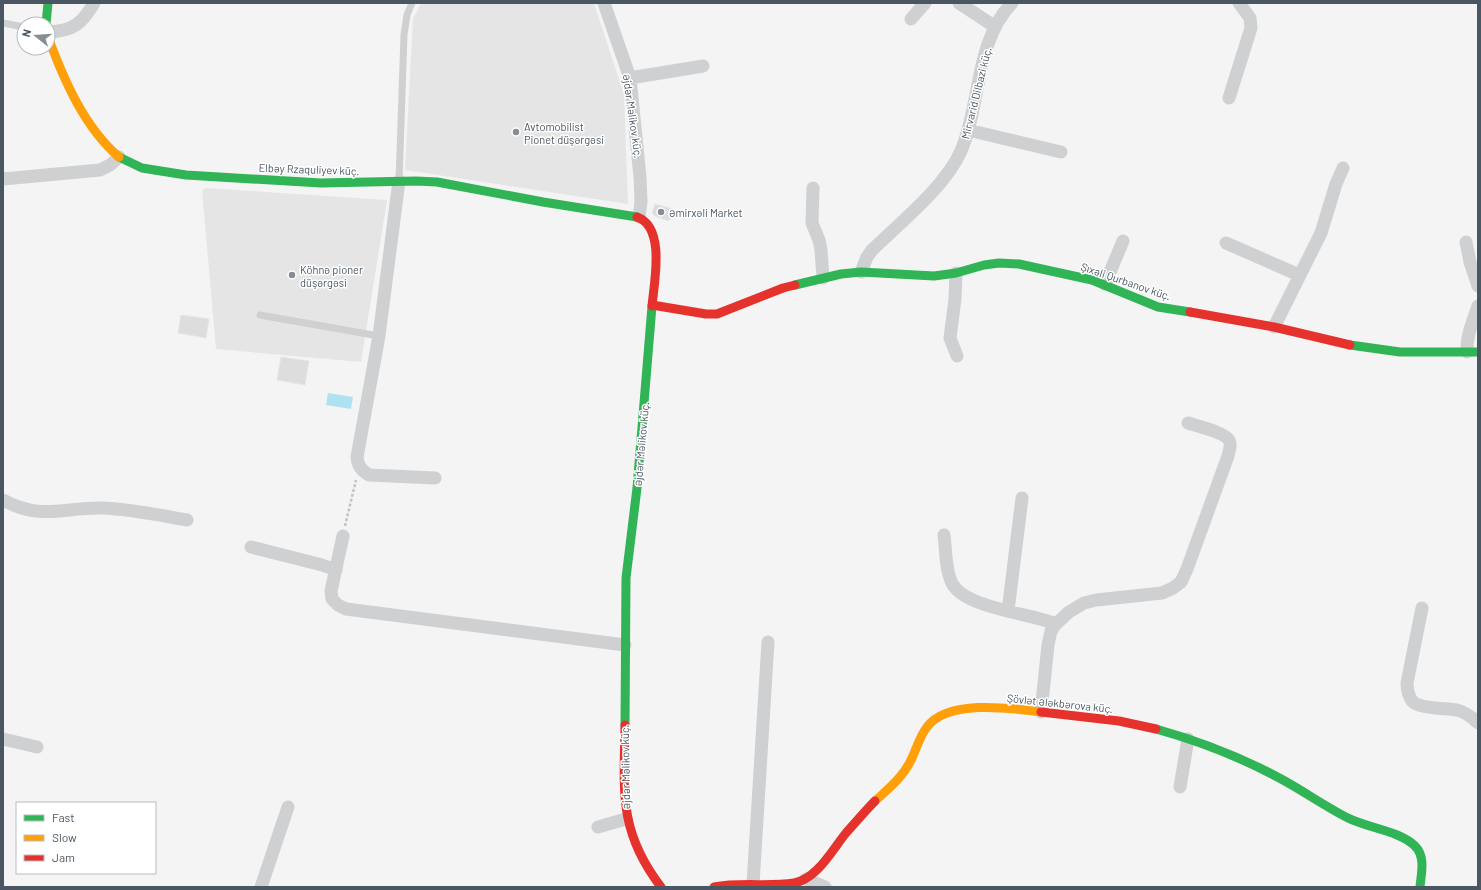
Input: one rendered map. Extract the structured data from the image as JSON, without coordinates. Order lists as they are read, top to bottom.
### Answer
{
  "streets": {
    "street": [
      "Mirvarid Dilbazi küç.",
      "Əjdər Məlikov küç.",
      "Elbəy Rzaquliyev küç.",
      "Şıxəli Qurbanov küç.",
      "Şövlət Ələkbərova küç."
    ]
  },
  "crossings": [
    ["Mirvarid Dilbazi küç.", "Şıxəli Qurbanov küç."],
    ["Əjdər Məlikov küç.", "Elbəy Rzaquliyev küç."],
    ["Əjdər Məlikov küç.", "Şıxəli Qurbanov küç."]
  ],
  "places": ["Avtomobilist Pionet düşərgəsi", "Əmirxəli Market", "Köhnə pioner düşərgəsi"],
  "legend": ["Fast", "Slow", "Jam"],
  "north": "left"
}
